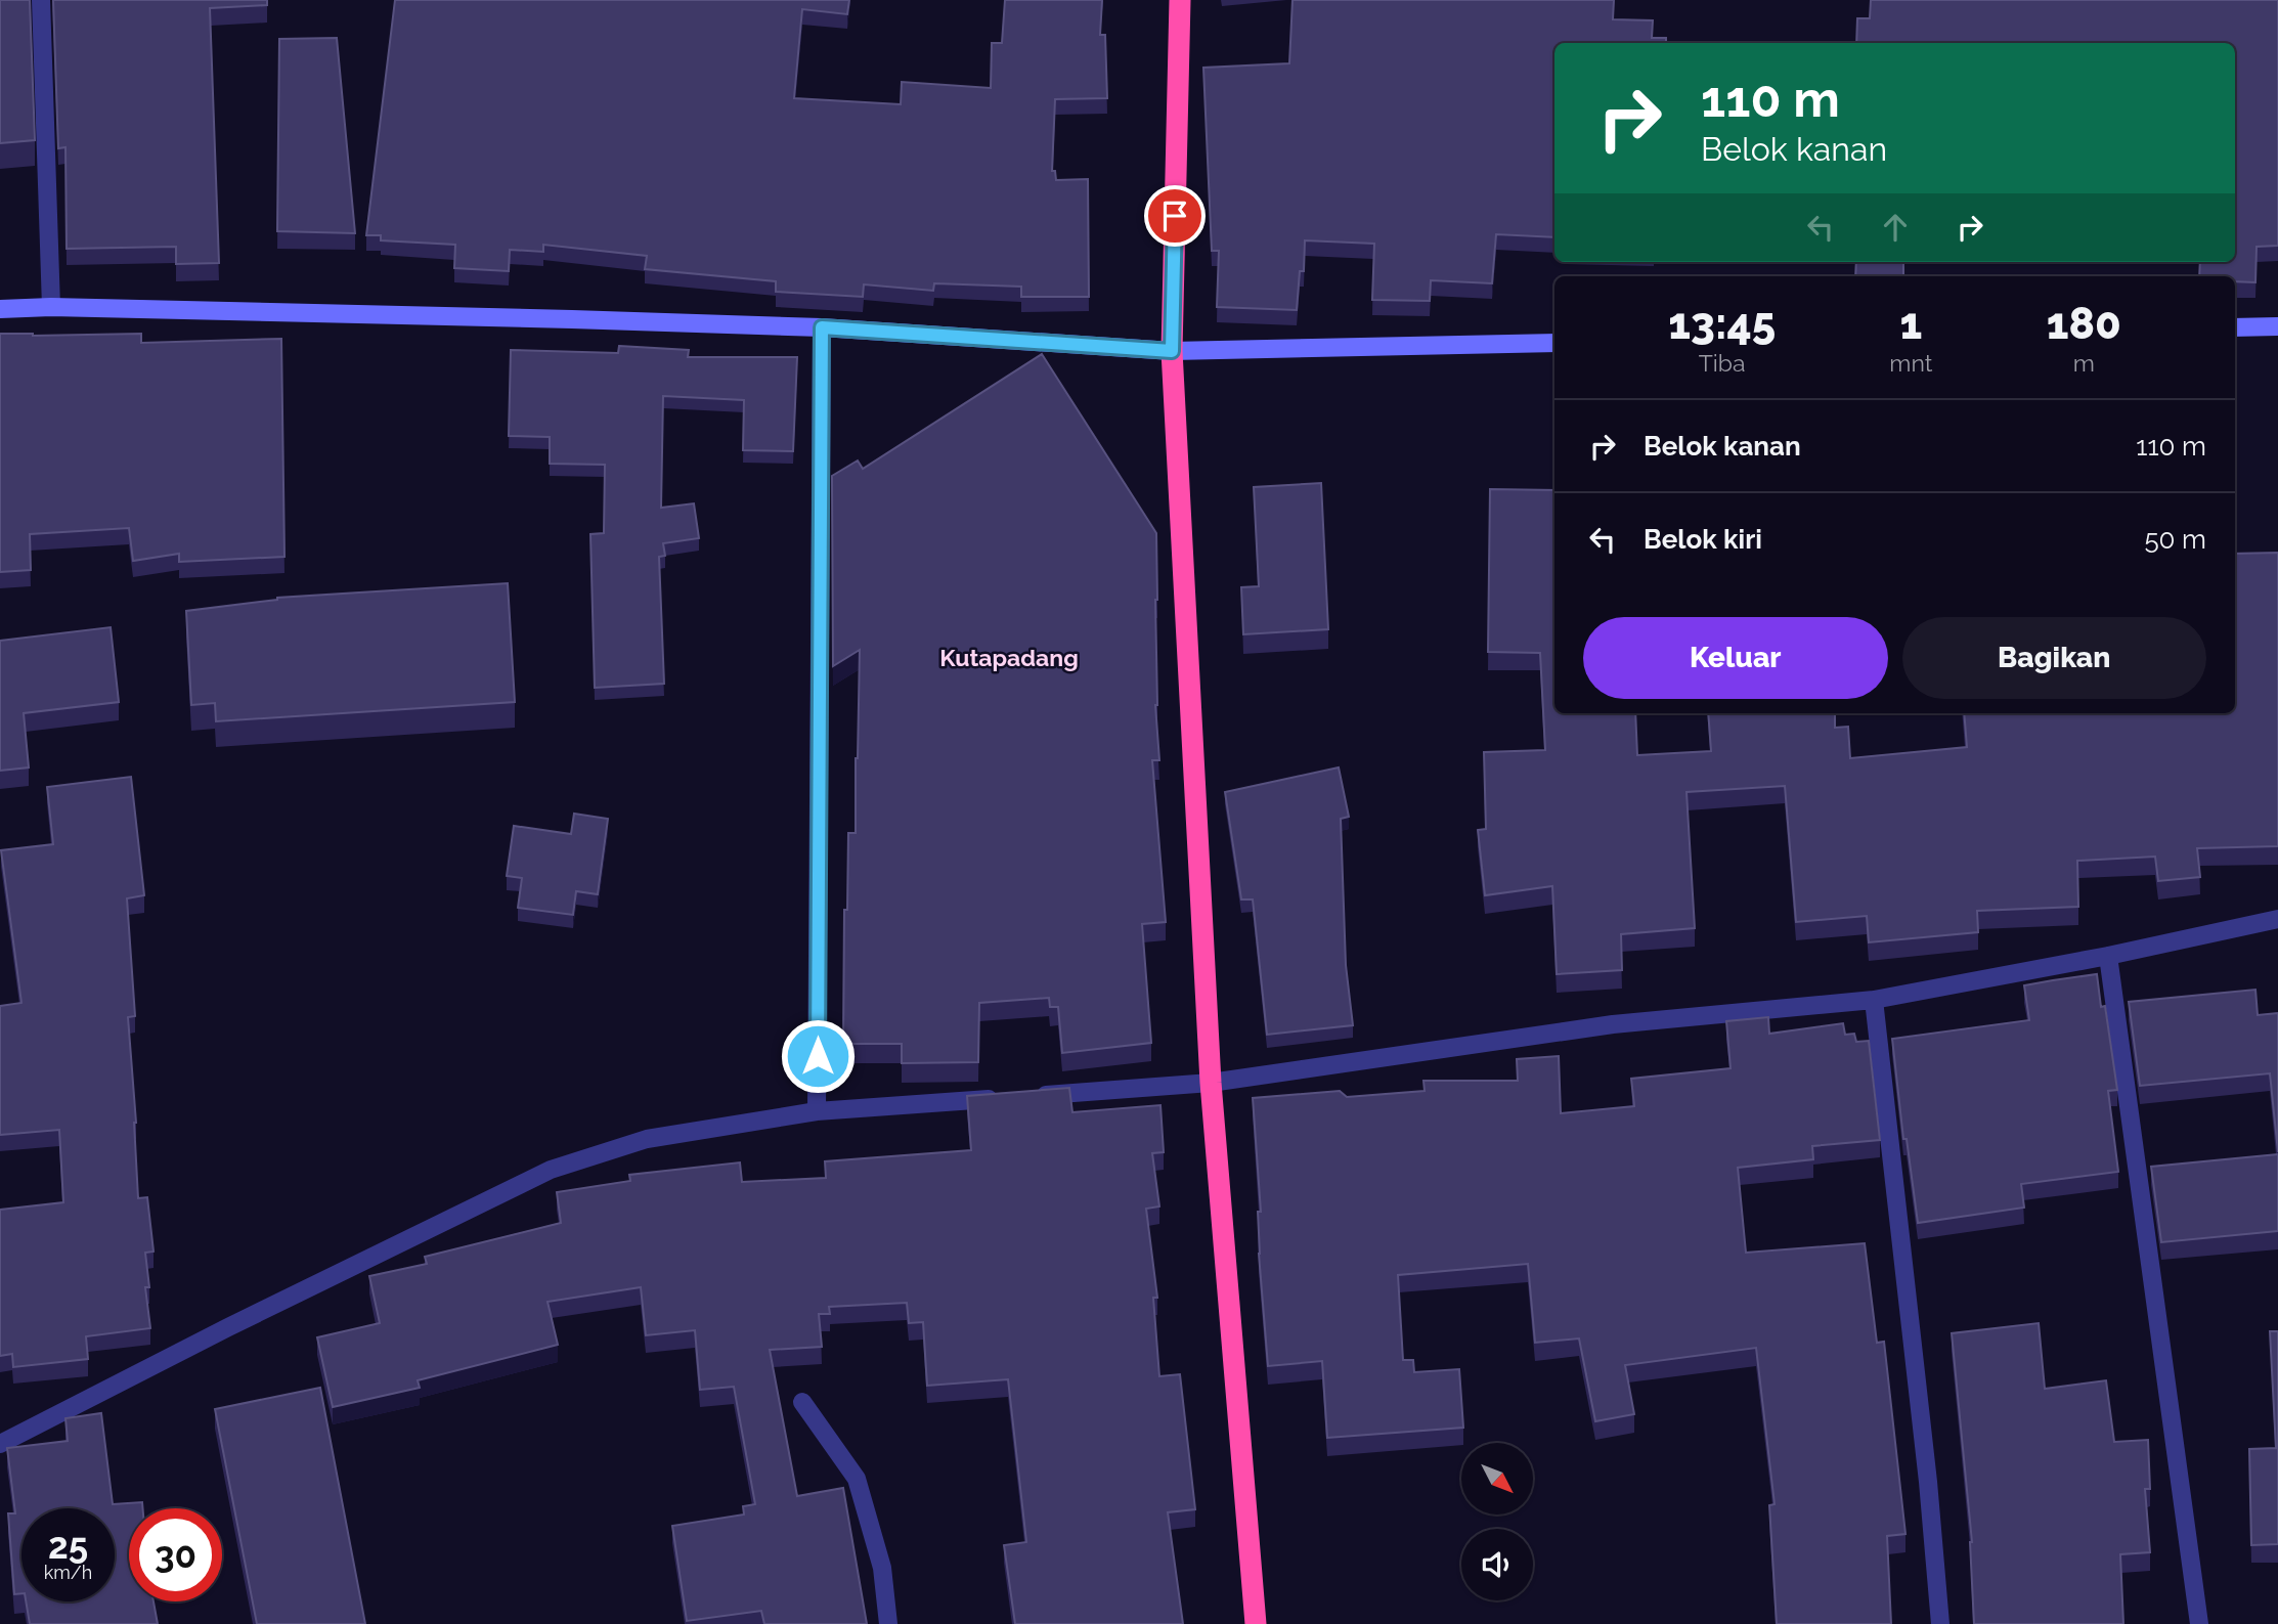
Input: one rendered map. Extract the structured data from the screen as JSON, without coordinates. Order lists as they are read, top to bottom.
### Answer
{
  "districts": ["Kutapadang"],
  "north": "bottom right",
  "page": {
    "turn": ["110 m", "Belok kanan"],
    "eta": [
      "13:45",
      "Tiba",
      "1",
      "mnt",
      "180",
      "m"
    ],
    "list": [
      {
        "name": "Belok kanan",
        "value": "110 m"
      },
      {
        "name": "Belok kiri",
        "value": "50 m"
      }
    ],
    "buttons": ["Keluar", "Bagikan"],
    "speed": "25 km/h",
    "limit": "30"
  }
}
